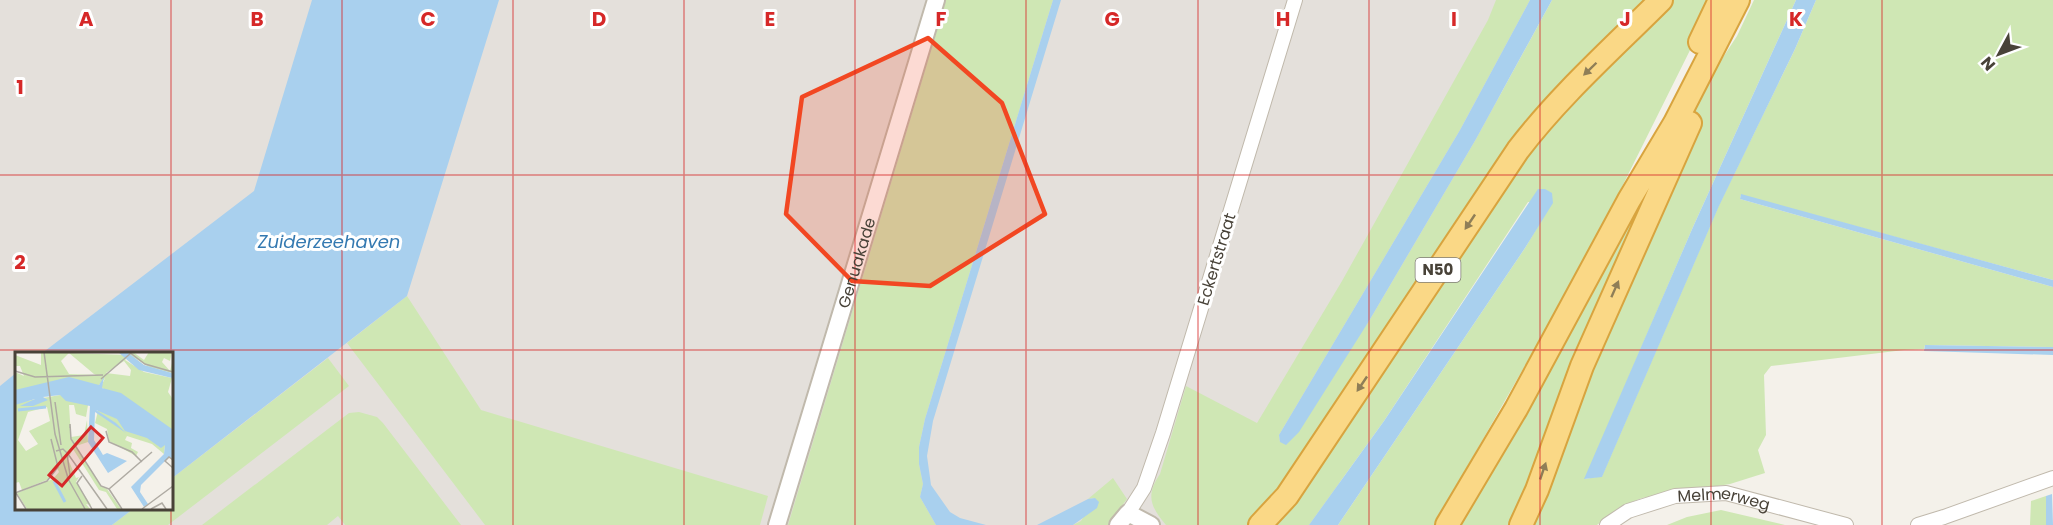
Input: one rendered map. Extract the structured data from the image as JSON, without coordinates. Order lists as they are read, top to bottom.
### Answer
{
  "streets": {
    "highway": ["N50"],
    "street": ["Eckertstraat", "Genuakade", "Melmerweg"]
  },
  "water": ["Zuiderzeehaven"],
  "north": "bottom left",
  "grid": {
    "columns": [
      "A",
      "B",
      "C",
      "D",
      "E",
      "F",
      "G",
      "H",
      "I",
      "J",
      "K"
    ],
    "rows": ["1", "2"]
  }
}
